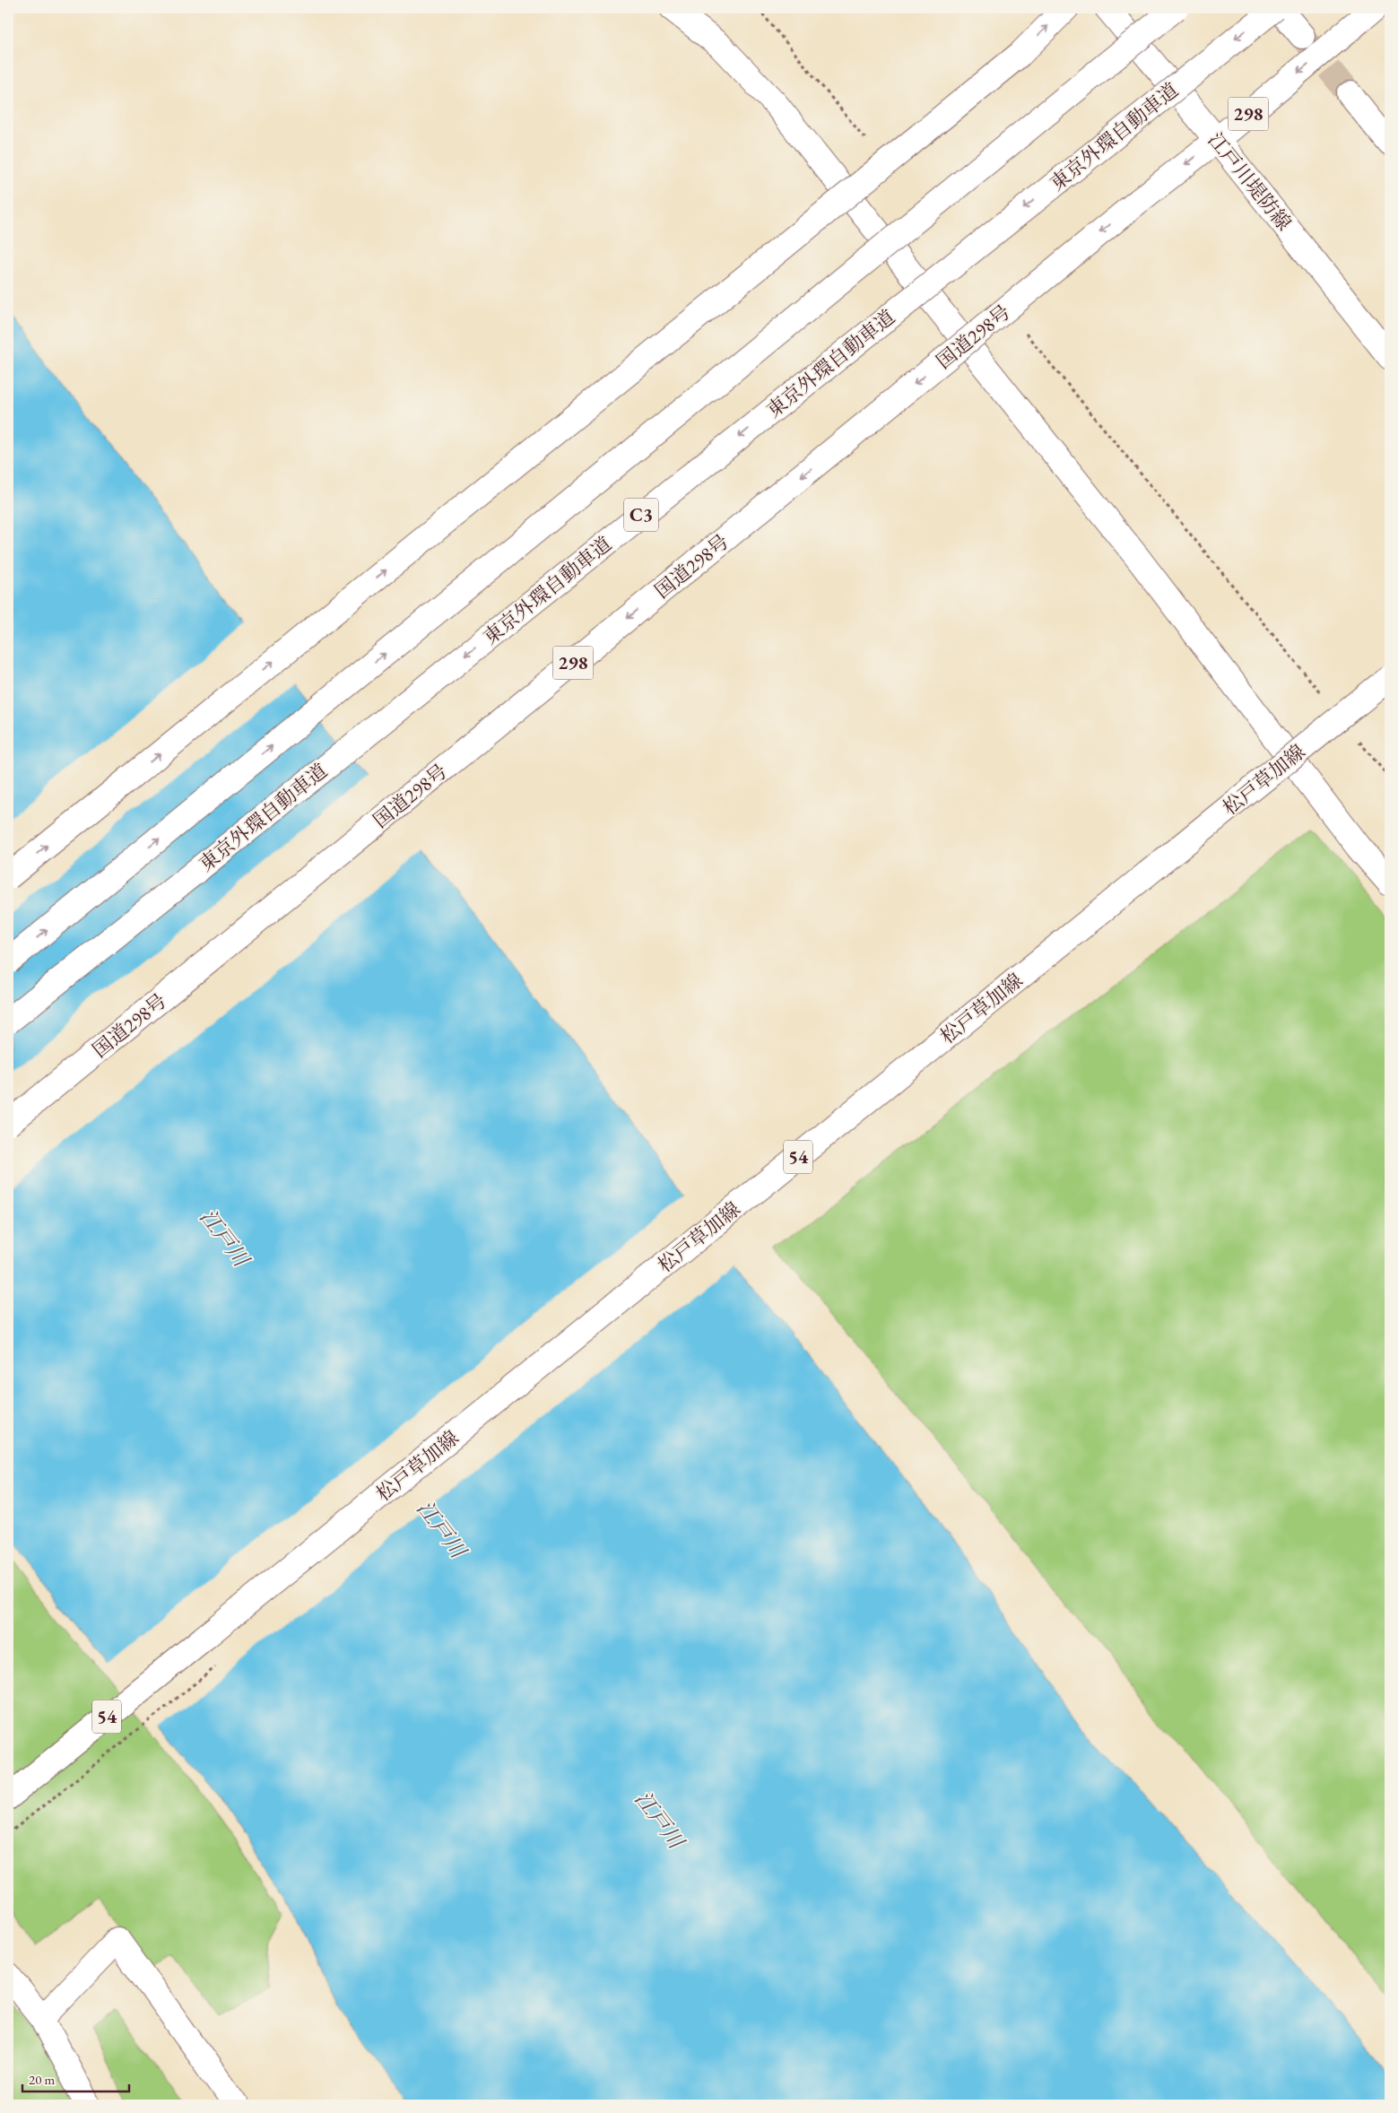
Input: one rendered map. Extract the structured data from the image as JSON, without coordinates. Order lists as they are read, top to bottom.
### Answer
{
  "streets": {
    "main road": [
      "298",
      "東京外環自動車道",
      "江戸川堤防線",
      "国道298号",
      "C3",
      "松戸草加線",
      "54"
    ]
  },
  "crossings": [
    ["江戸川堤防線", "国道298号"]
  ],
  "water": ["江戸川"],
  "scale_bar": "20 m"
}
